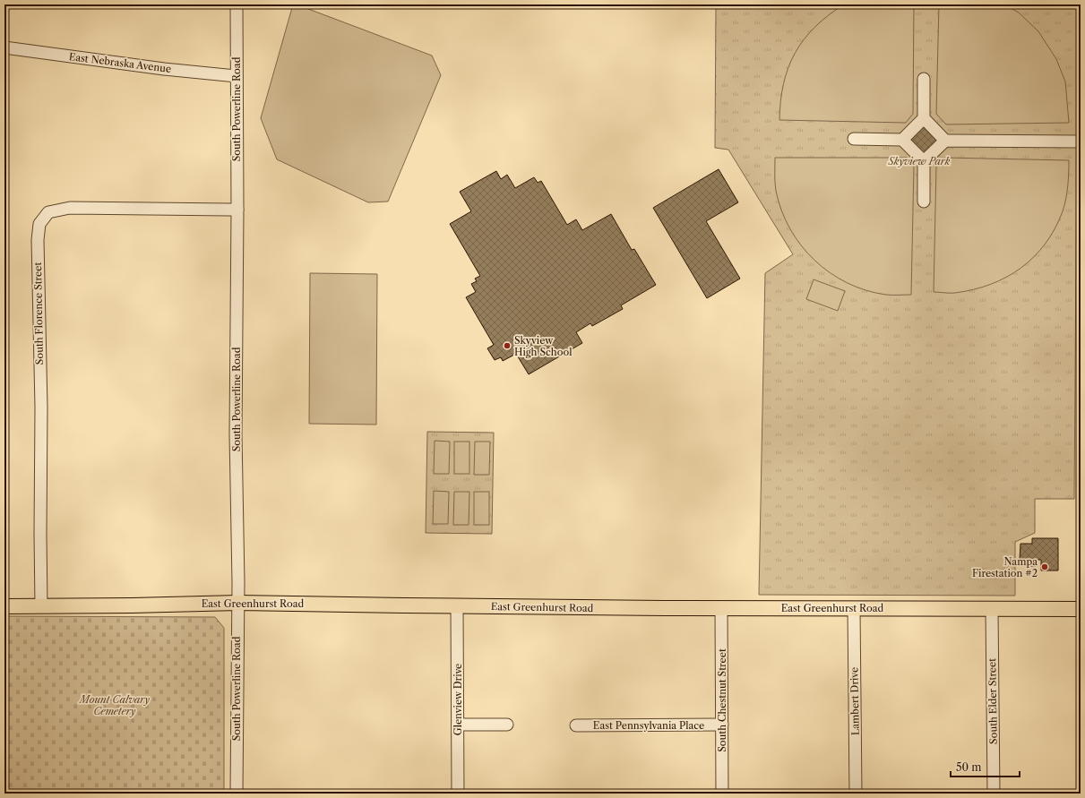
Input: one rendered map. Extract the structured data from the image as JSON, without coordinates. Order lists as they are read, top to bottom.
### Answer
{
  "streets": {
    "main road": ["East Greenhurst Road"],
    "street": [
      "East Nebraska Avenue",
      "South Powerline Road",
      "South Florence Street",
      "Glenview Drive",
      "South Chestnut Street",
      "Lambert Drive",
      "South Elder Street",
      "East Pennsylvania Place"
    ]
  },
  "crossings": [
    ["East Nebraska Avenue", "South Powerline Road"],
    ["South Powerline Road", "South Florence Street"],
    ["South Powerline Road", "East Greenhurst Road"],
    ["South Florence Street", "East Greenhurst Road"],
    ["East Greenhurst Road", "Glenview Drive"],
    ["East Greenhurst Road", "South Chestnut Street"],
    ["East Greenhurst Road", "Lambert Drive"],
    ["East Greenhurst Road", "South Elder Street"],
    ["South Chestnut Street", "East Pennsylvania Place"]
  ],
  "parks": ["Skyview Park", "Mount Calvary Cemetery"],
  "places": ["Skyview High School", "Nampa Firestation #2"],
  "scale_bar": "50 m"
}
